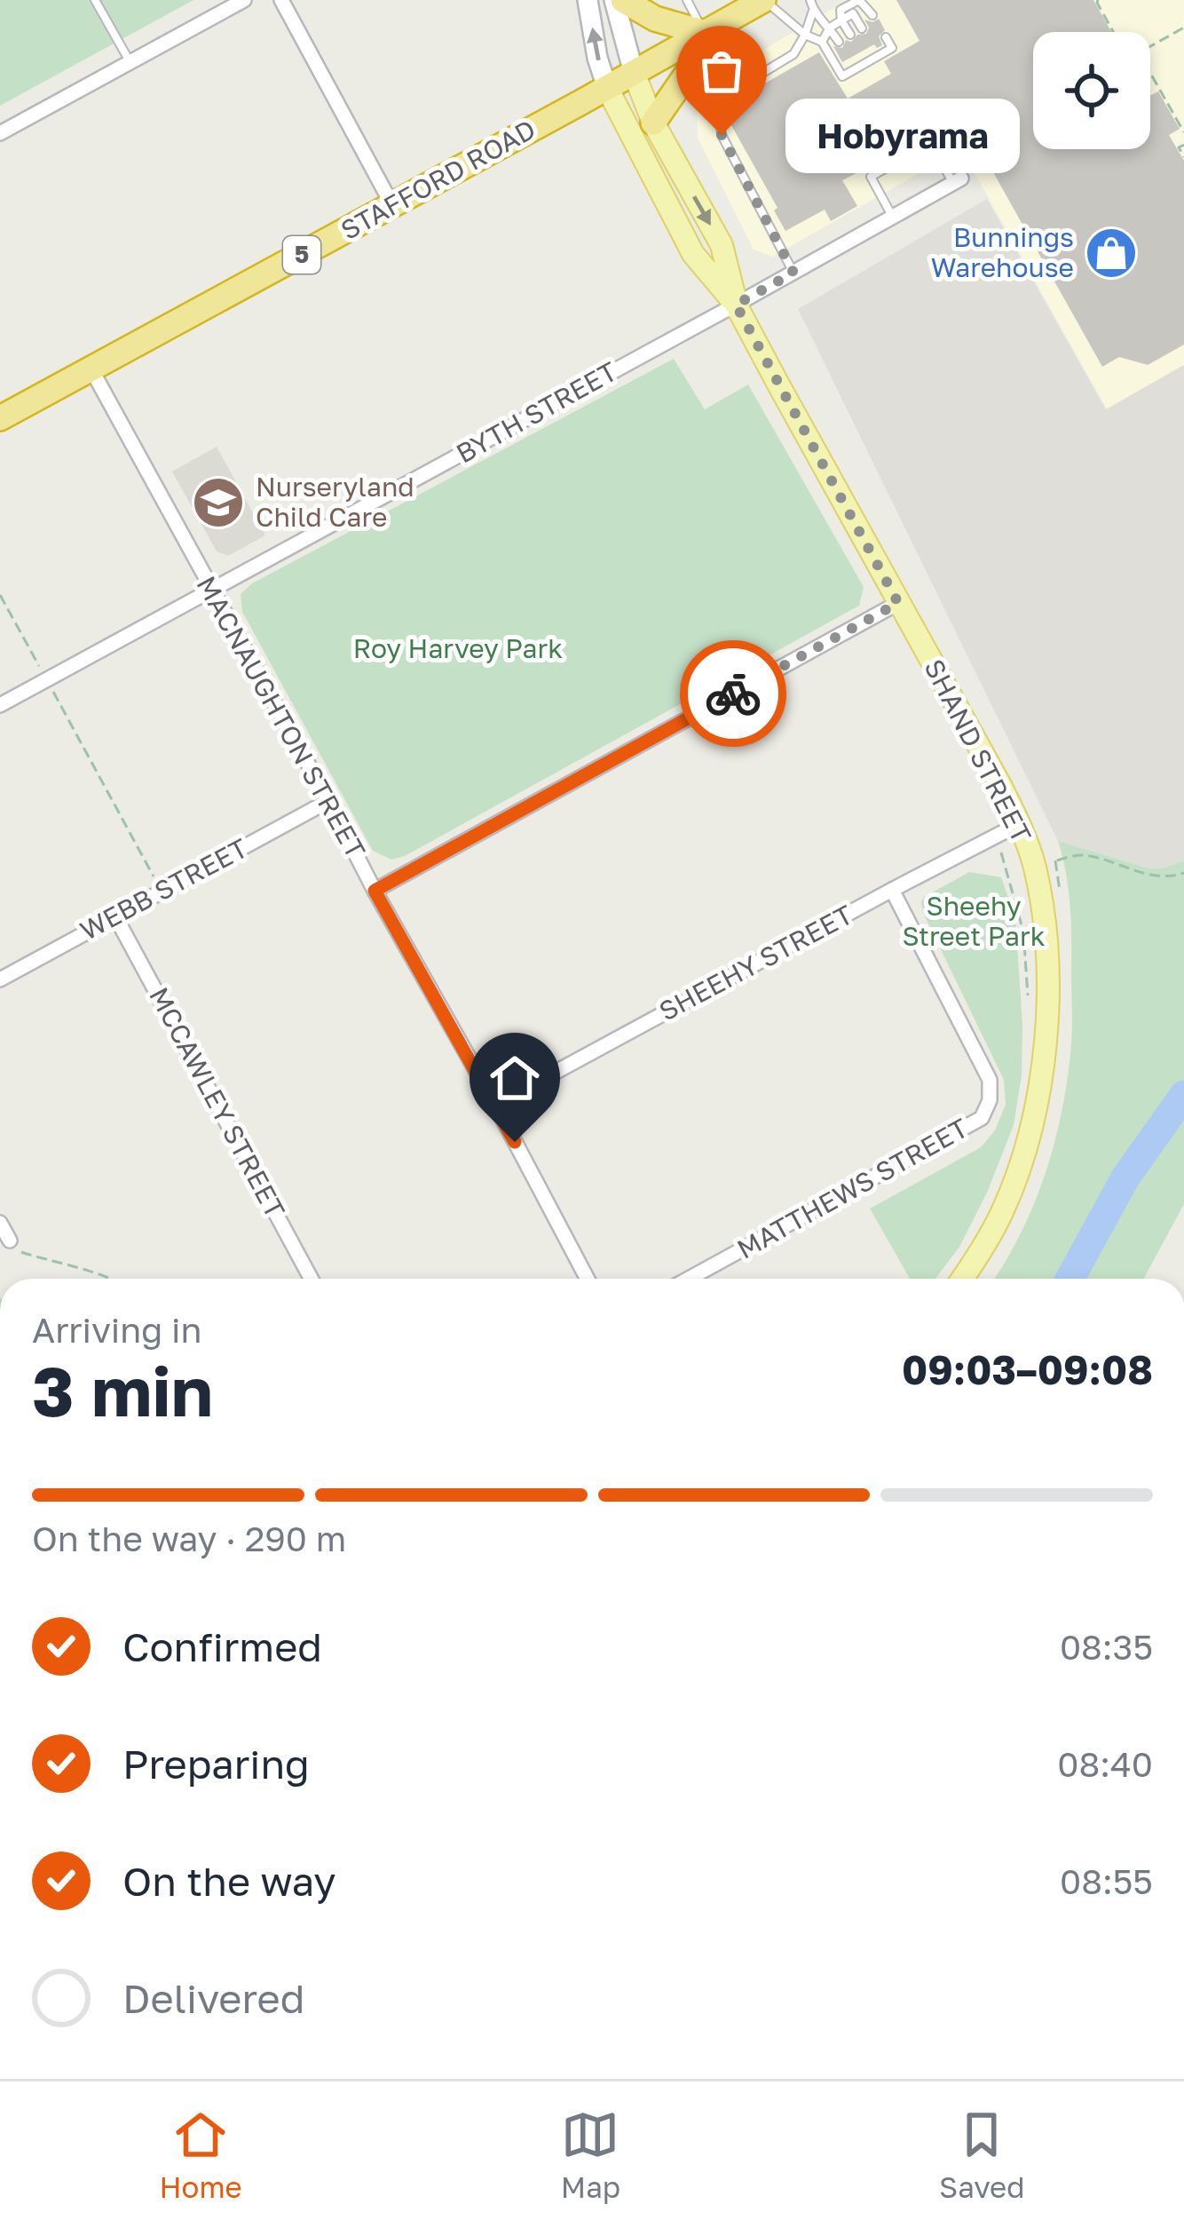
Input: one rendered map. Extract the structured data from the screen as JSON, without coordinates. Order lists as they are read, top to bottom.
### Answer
{
  "streets": {
    "highway": ["STAFFORD ROAD", "5"],
    "main road": ["SHAND STREET"],
    "street": [
      "BYTH STREET",
      "MACNAUGHTON STREET",
      "WEBB STREET",
      "SHEEHY STREET",
      "MCCAWLEY STREET",
      "MATTHEWS STREET"
    ]
  },
  "crossings": [
    ["STAFFORD ROAD", "MACNAUGHTON STREET"],
    ["STAFFORD ROAD", "SHAND STREET"],
    ["BYTH STREET", "MACNAUGHTON STREET"],
    ["BYTH STREET", "SHAND STREET"],
    ["MACNAUGHTON STREET", "WEBB STREET"],
    ["MACNAUGHTON STREET", "SHEEHY STREET"],
    ["SHAND STREET", "SHEEHY STREET"],
    ["WEBB STREET", "MCCAWLEY STREET"],
    ["SHEEHY STREET", "MATTHEWS STREET"]
  ],
  "parks": ["Roy Harvey Park", "Sheehy Street Park"],
  "places": {
    "other": ["Hobyrama"],
    "shop": ["Bunnings Warehouse"],
    "school or university": ["Nurseryland Child Care"]
  },
  "page": {
    "bubble": "Hobyrama",
    "heading": ["3 min", "Arriving in", "09:03–09:08"],
    "bar": "On the way · 290 m",
    "list": [
      ["Confirmed", "08:35"],
      ["Preparing", "08:40"],
      ["On the way", "08:55"],
      "Delivered"
    ],
    "tabs": ["Home", "Map", "Saved"]
  }
}
